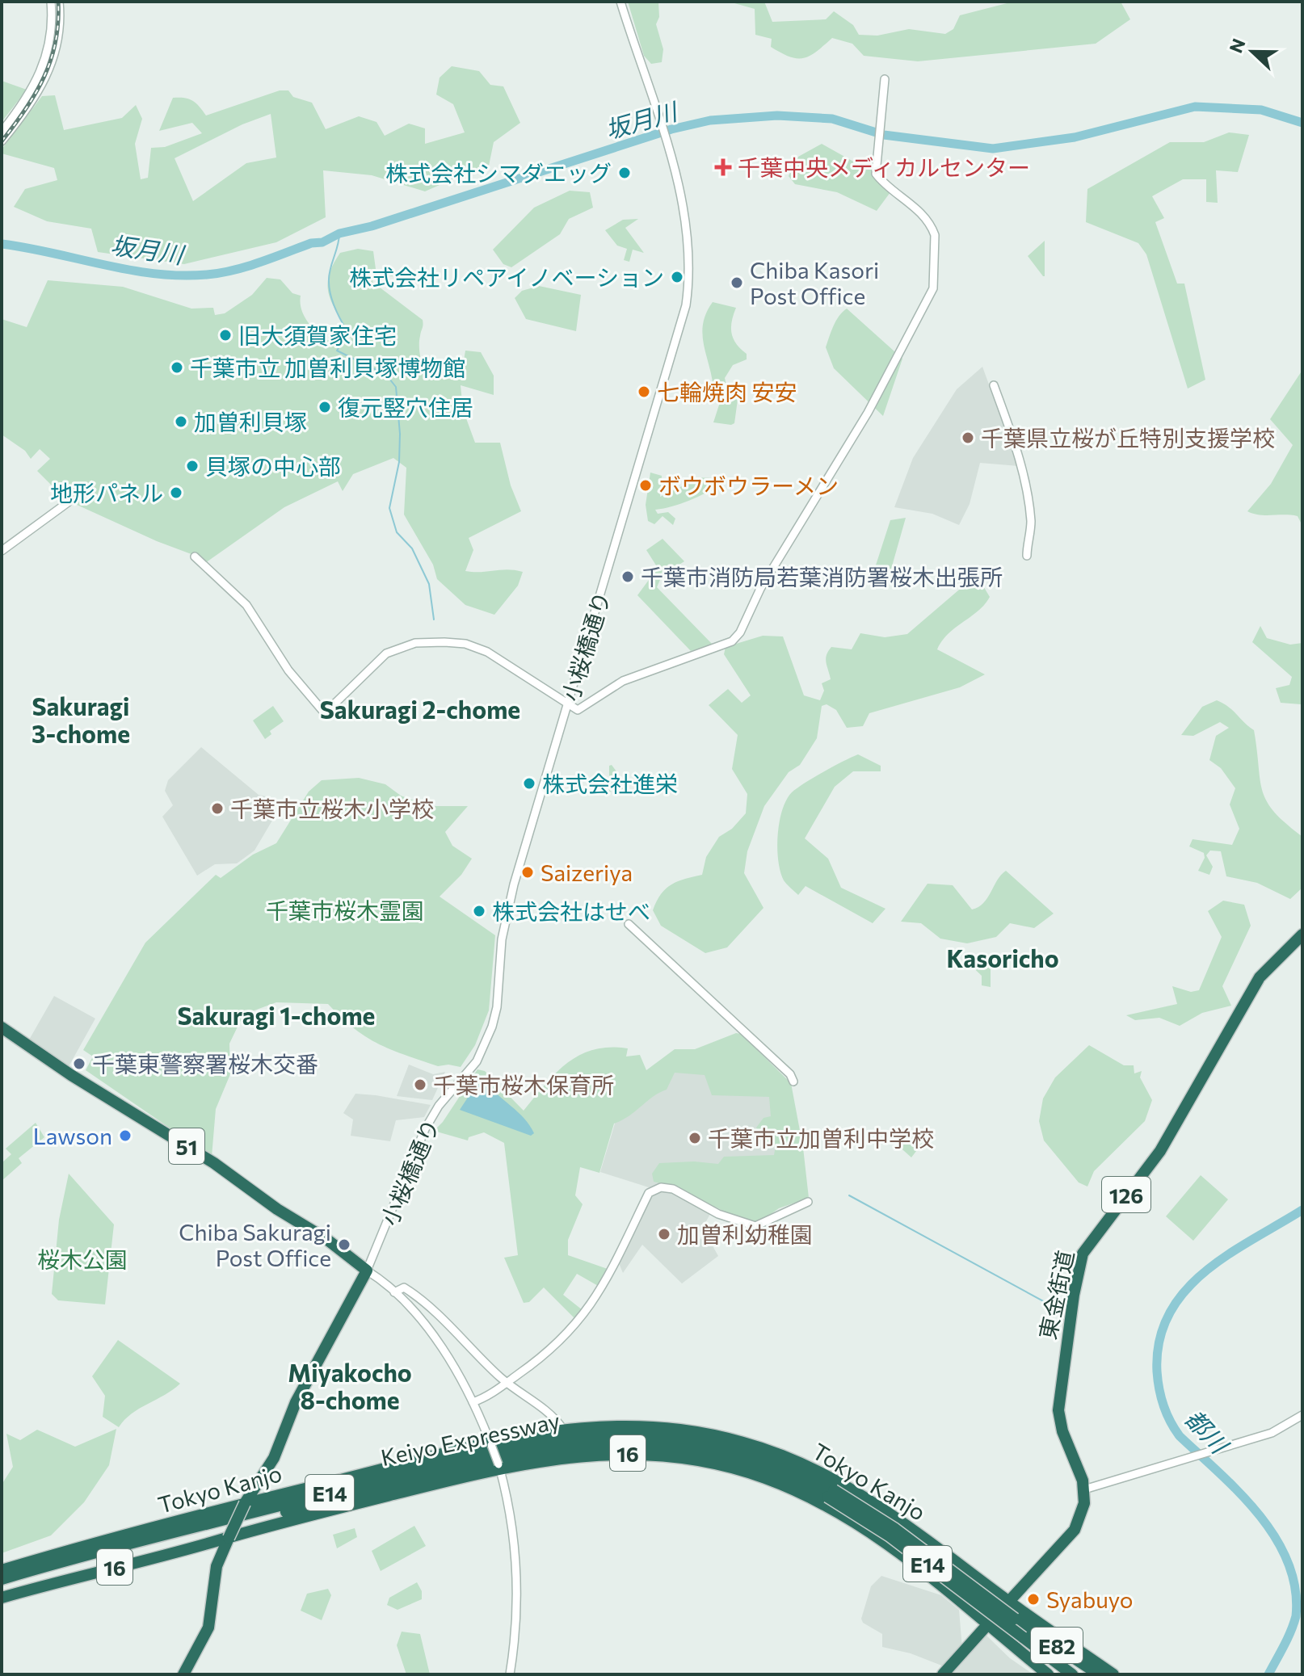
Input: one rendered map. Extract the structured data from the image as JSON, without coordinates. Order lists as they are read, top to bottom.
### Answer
{
  "streets": {
    "highway": [
      "51",
      "126",
      "東金街道",
      "Keiyo Expressway",
      "16",
      "Tokyo Kanjo",
      "E14",
      "E82"
    ],
    "street": ["小桜橋通り"]
  },
  "crossings": [
    ["小桜橋通り", "51"],
    ["Keiyo Expressway", "E82"]
  ],
  "districts": [
    "Sakuragi 3-chome",
    "Sakuragi 2-chome",
    "Kasoricho",
    "Sakuragi 1-chome",
    "Miyakocho 8-chome"
  ],
  "water": ["坂月川", "都川"],
  "parks": ["千葉市桜木霊園", "桜木公園"],
  "places": {
    "health": ["千葉中央メディカルセンター"],
    "other": [
      "株式会社シマダエッグ",
      "株式会社リペアイノベーション",
      "Chiba Kasori Post Office",
      "旧大須賀家住宅",
      "千葉市立 加曽利貝塚博物館",
      "七輪焼肉 安安",
      "復元竪穴住居",
      "加曽利貝塚",
      "千葉県立桜が丘特別支援学校",
      "貝塚の中心部",
      "ボウボウラーメン",
      "地形パネル",
      "千葉市消防局若葉消防署桜木出張所",
      "株式会社進栄",
      "千葉市立桜木小学校",
      "Saizeriya",
      "株式会社はせべ",
      "千葉東警察署桜木交番",
      "千葉市桜木保育所",
      "Lawson",
      "千葉市立加曽利中学校",
      "加曽利幼稚園",
      "Chiba Sakuragi Post Office",
      "Syabuyo"
    ]
  },
  "north": "left"
}
